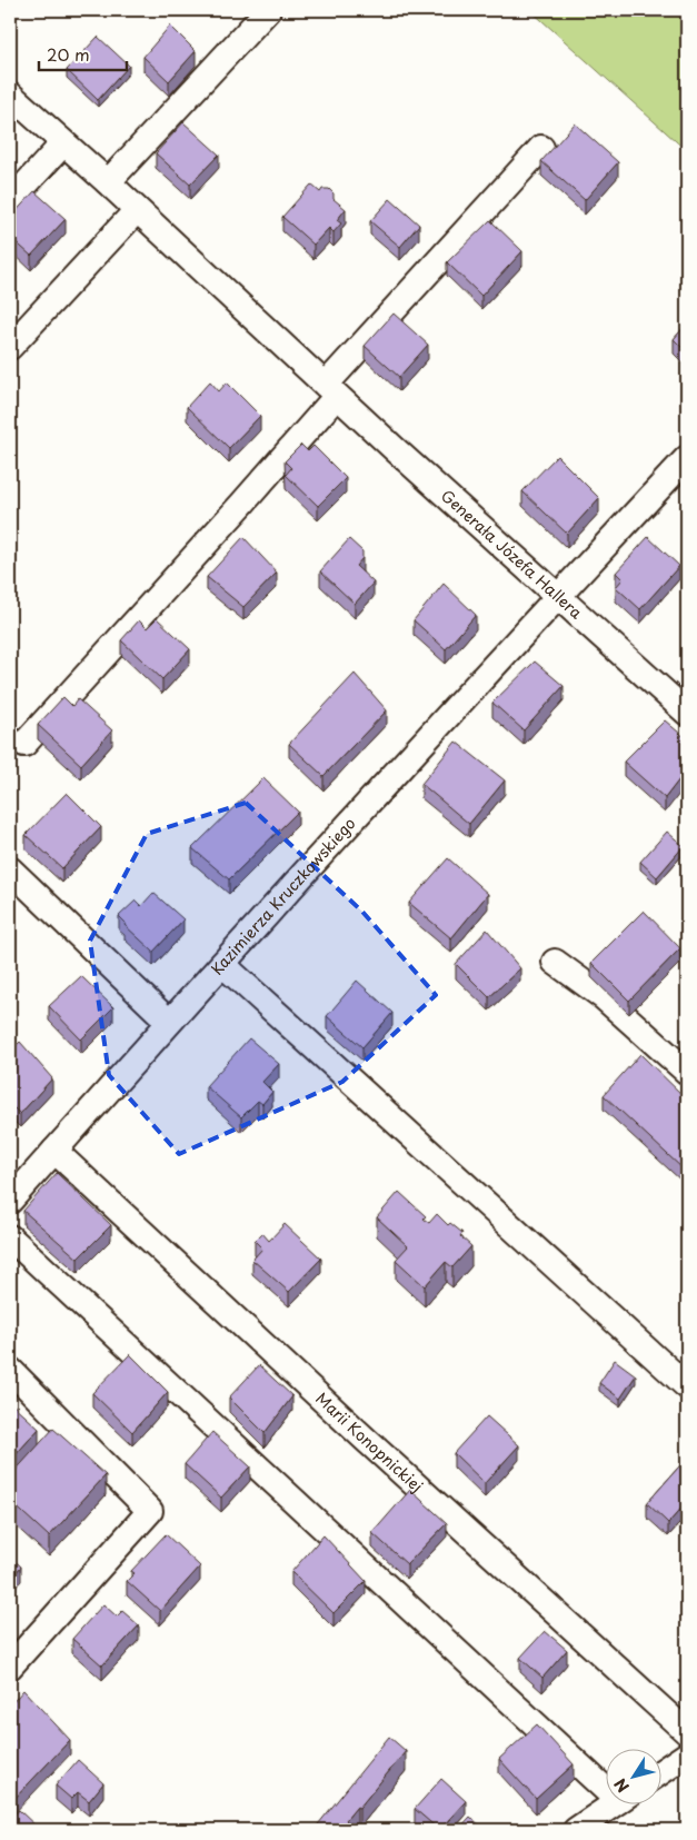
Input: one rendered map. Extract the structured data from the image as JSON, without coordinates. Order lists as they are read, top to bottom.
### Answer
{
  "streets": {
    "street": ["Generała Józefa Hallera", "Kazimierza Kruczkowskiego", "Marii Konopnickiej"]
  },
  "crossings": [
    ["Generała Józefa Hallera", "Kazimierza Kruczkowskiego"],
    ["Kazimierza Kruczkowskiego", "Marii Konopnickiej"]
  ],
  "scale_bar": "20 m",
  "north": "bottom left"
}
